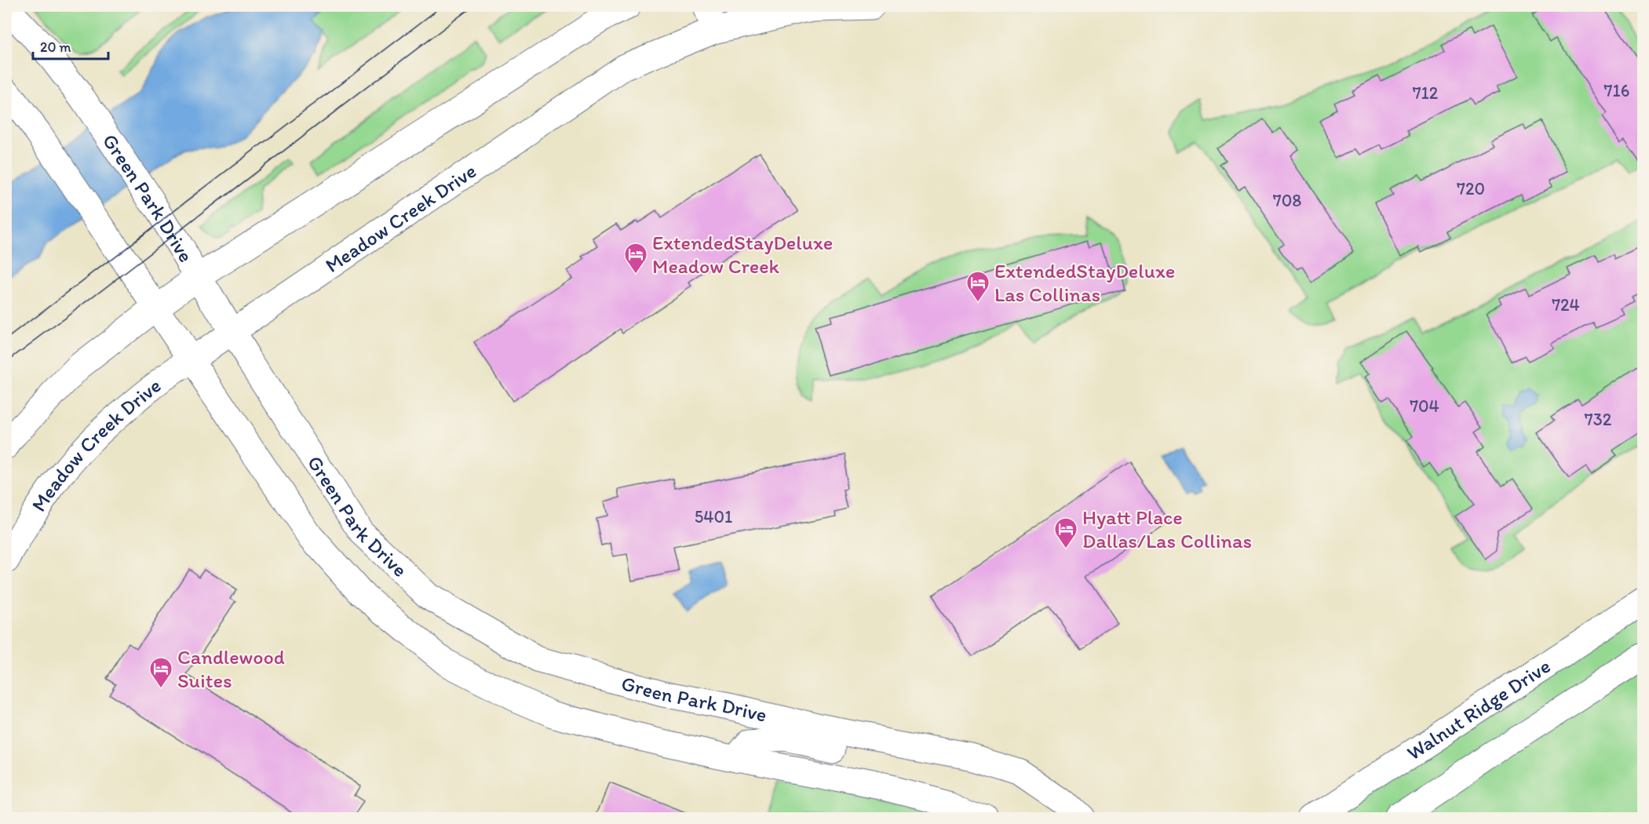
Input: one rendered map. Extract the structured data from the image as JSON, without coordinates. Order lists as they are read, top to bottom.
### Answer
{
  "streets": {
    "street": ["Green Park Drive", "Meadow Creek Drive", "Walnut Ridge Drive"]
  },
  "crossings": [
    ["Green Park Drive", "Meadow Creek Drive"]
  ],
  "places": {
    "hotel": [
      "ExtendedStayDeluxe Meadow Creek",
      "ExtendedStayDeluxe Las Collinas",
      "Hyatt Place Dallas/Las Collinas",
      "Candlewood Suites"
    ]
  },
  "house_numbers": [
    "716",
    "712",
    "720",
    "708",
    "724",
    "704",
    "732",
    "5401"
  ],
  "scale_bar": "20 m"
}
